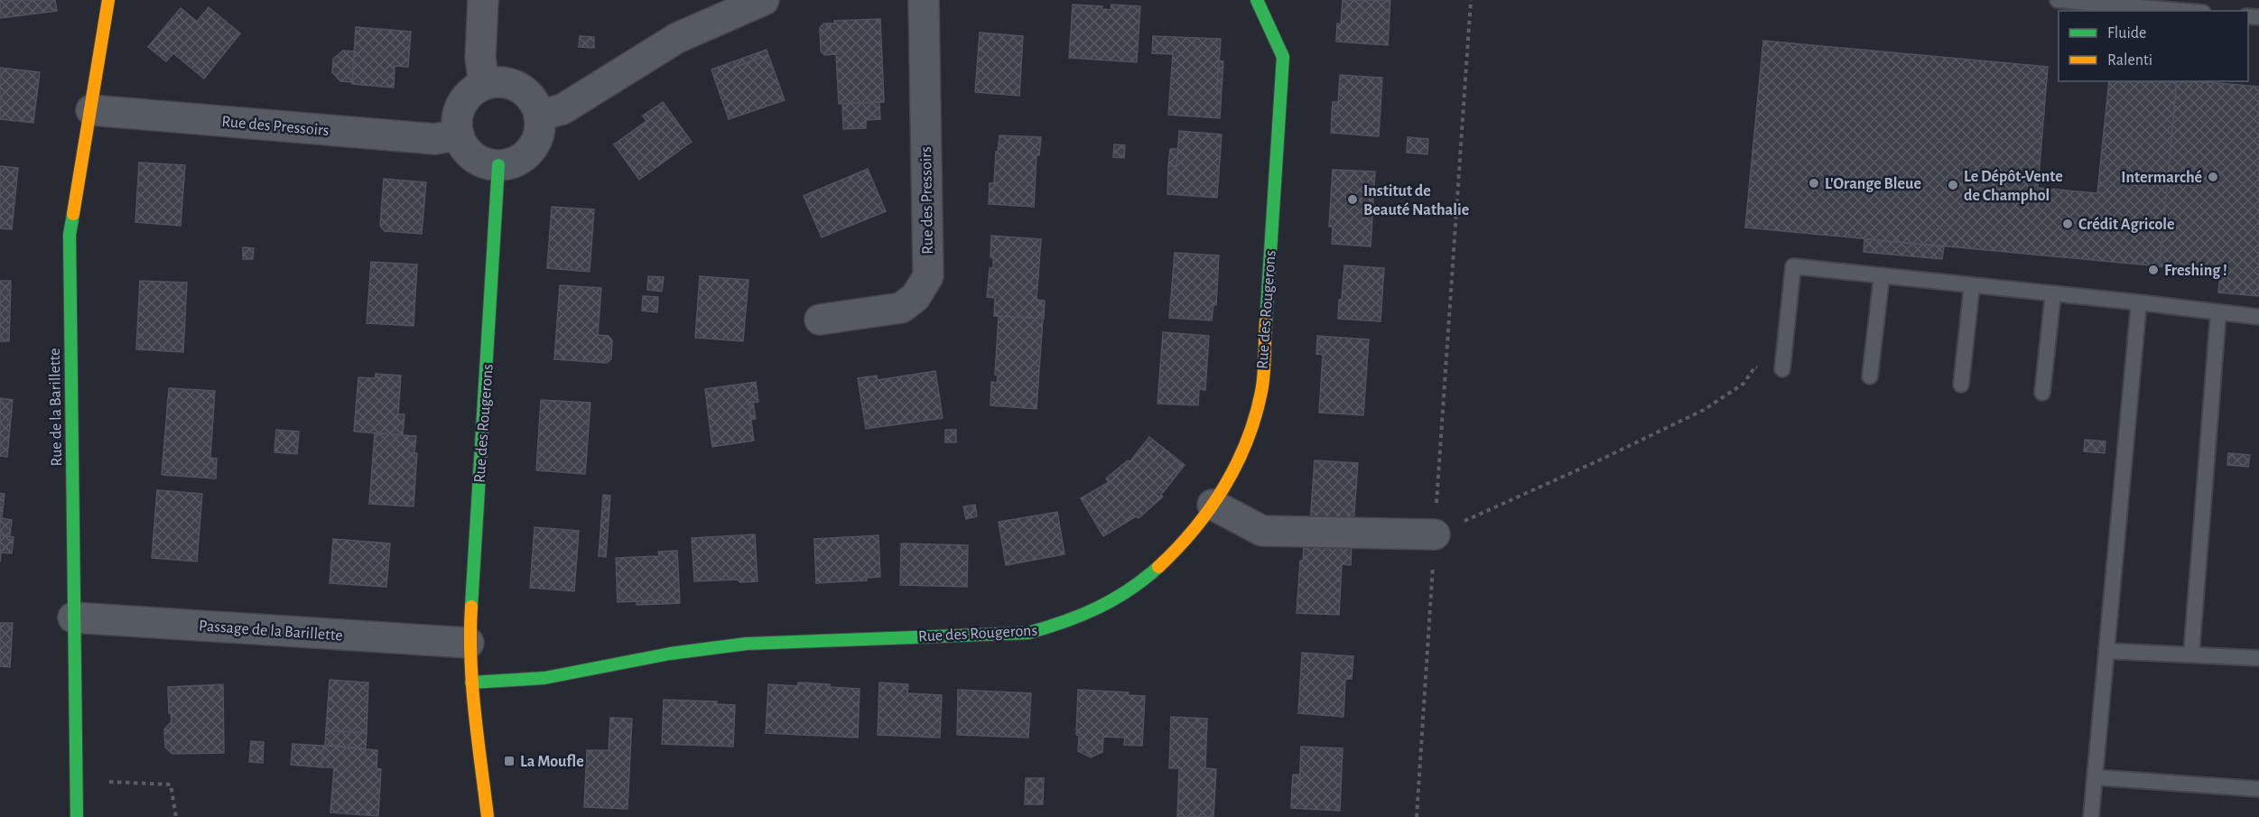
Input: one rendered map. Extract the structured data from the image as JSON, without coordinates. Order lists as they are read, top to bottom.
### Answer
{
  "streets": {
    "street": [
      "Rue des Pressoirs",
      "Rue des Rougerons",
      "Rue de la Barillette",
      "Passage de la Barillette"
    ]
  },
  "crossings": [
    ["Rue des Pressoirs", "Rue des Rougerons"],
    ["Rue des Pressoirs", "Rue de la Barillette"],
    ["Rue des Rougerons", "Passage de la Barillette"],
    ["Rue de la Barillette", "Passage de la Barillette"]
  ],
  "places": {
    "other": [
      "Intermarché",
      "L'Orange Bleue",
      "Le Dépôt-Vente de Champhol",
      "Institut de Beauté Nathalie",
      "Crédit Agricole",
      "Freshing !"
    ],
    "transit": ["La Moufle"]
  },
  "legend": ["Fluide", "Ralenti"]
}
